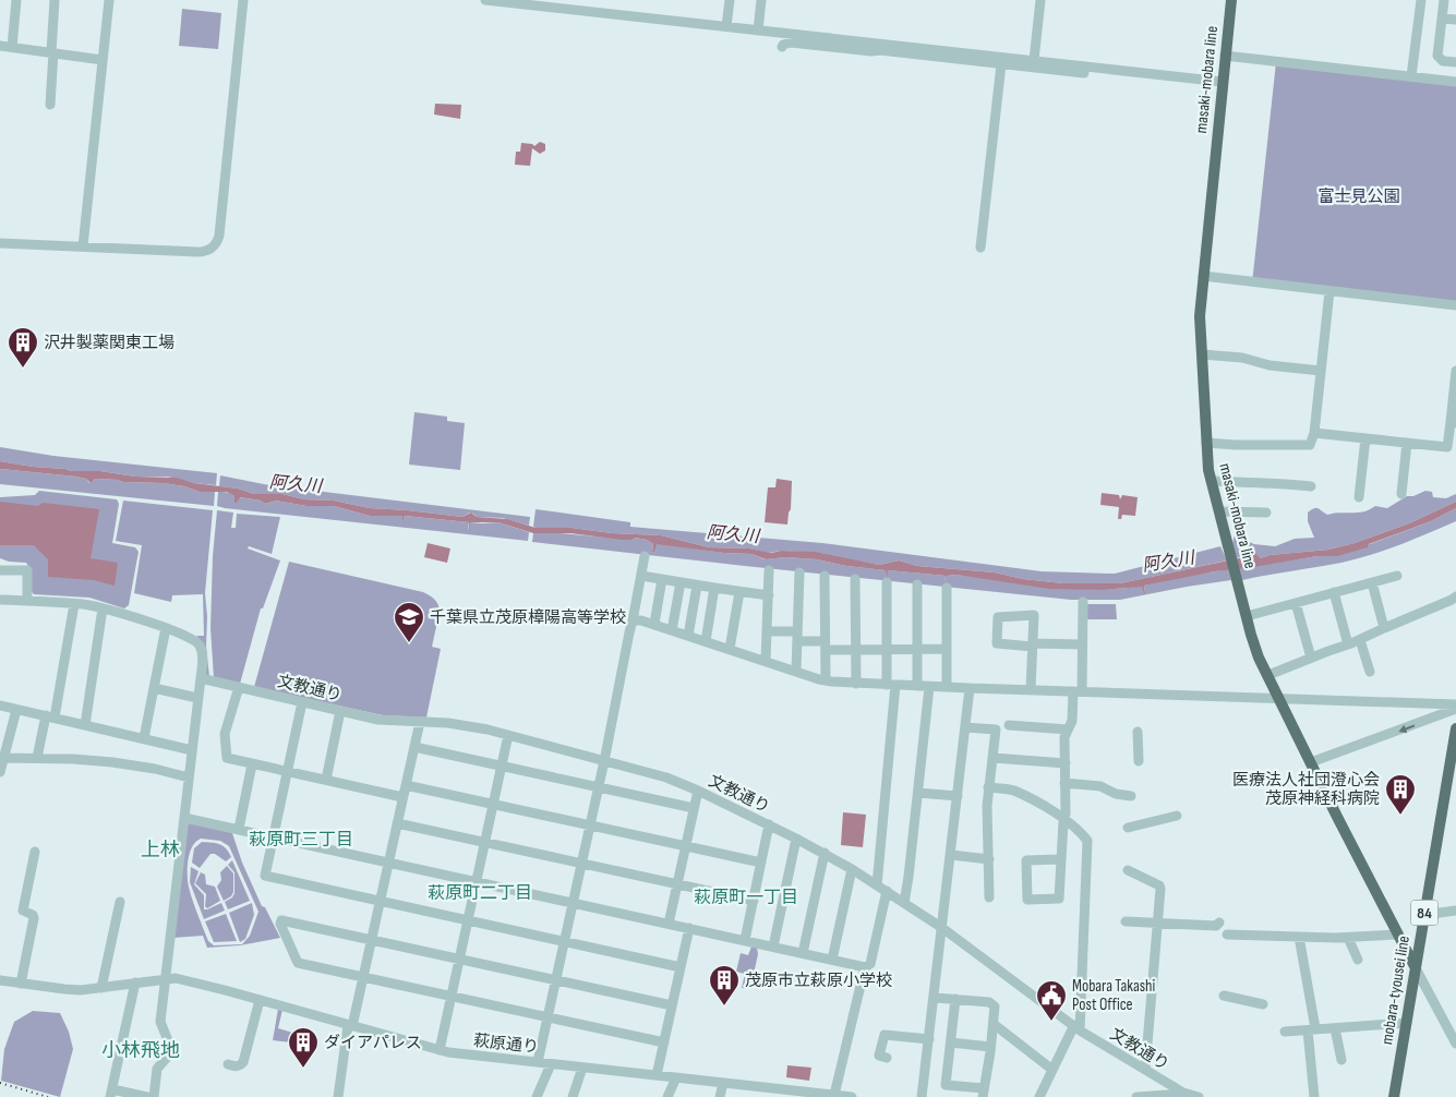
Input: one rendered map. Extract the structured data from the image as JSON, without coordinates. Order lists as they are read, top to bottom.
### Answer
{
  "streets": {
    "main road": ["masaki-mobara line", "84", "mobara-tyousei line"],
    "street": ["文教通り", "萩原通り"]
  },
  "crossings": [
    ["masaki-mobara line", "mobara-tyousei line"]
  ],
  "districts": [
    "萩原町三丁目",
    "上林",
    "萩原町二丁目",
    "萩原町一丁目",
    "小林飛地"
  ],
  "water": ["阿久川"],
  "parks": ["富士見公園"],
  "places": {
    "building": [
      "沢井製薬関東工場",
      "医療法人社団澄心会 茂原神経科病院",
      "茂原市立萩原小学校",
      "ダイアパレス"
    ],
    "school or university": ["千葉県立茂原樟陽高等学校"],
    "public building": ["Mobara Takashi Post Office"]
  }
}
